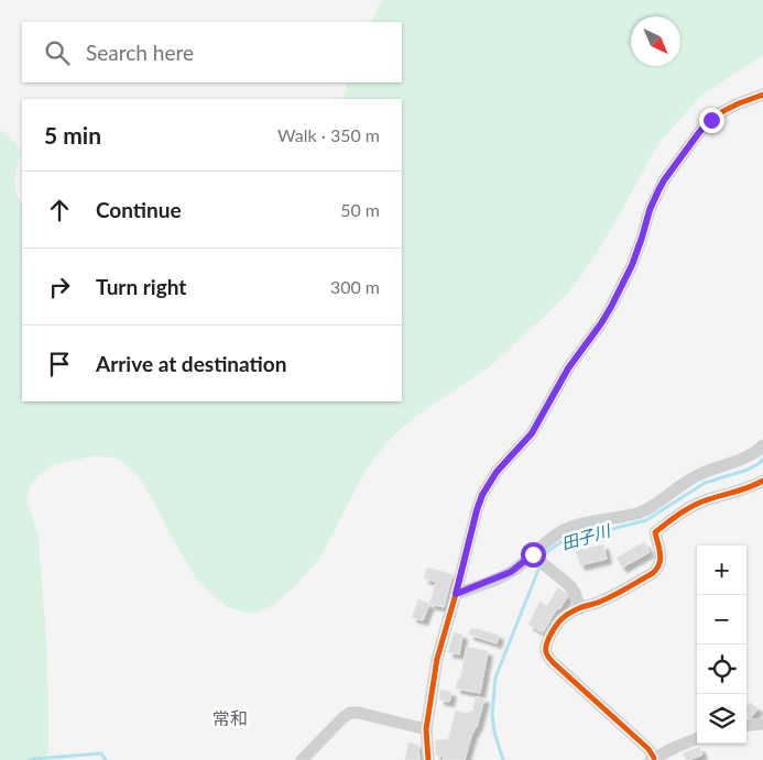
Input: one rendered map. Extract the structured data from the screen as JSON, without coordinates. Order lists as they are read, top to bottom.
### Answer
{
  "districts": ["常和"],
  "water": ["田子川"],
  "north": "bottom right",
  "page": {
    "search": "Search here",
    "heading": ["5 min", "Walk · 350 m"],
    "list": [
      ["Continue", "50 m"],
      ["Turn right", "300 m"],
      "Arrive at destination"
    ],
    "map_buttons": ["+", "−"]
  }
}
